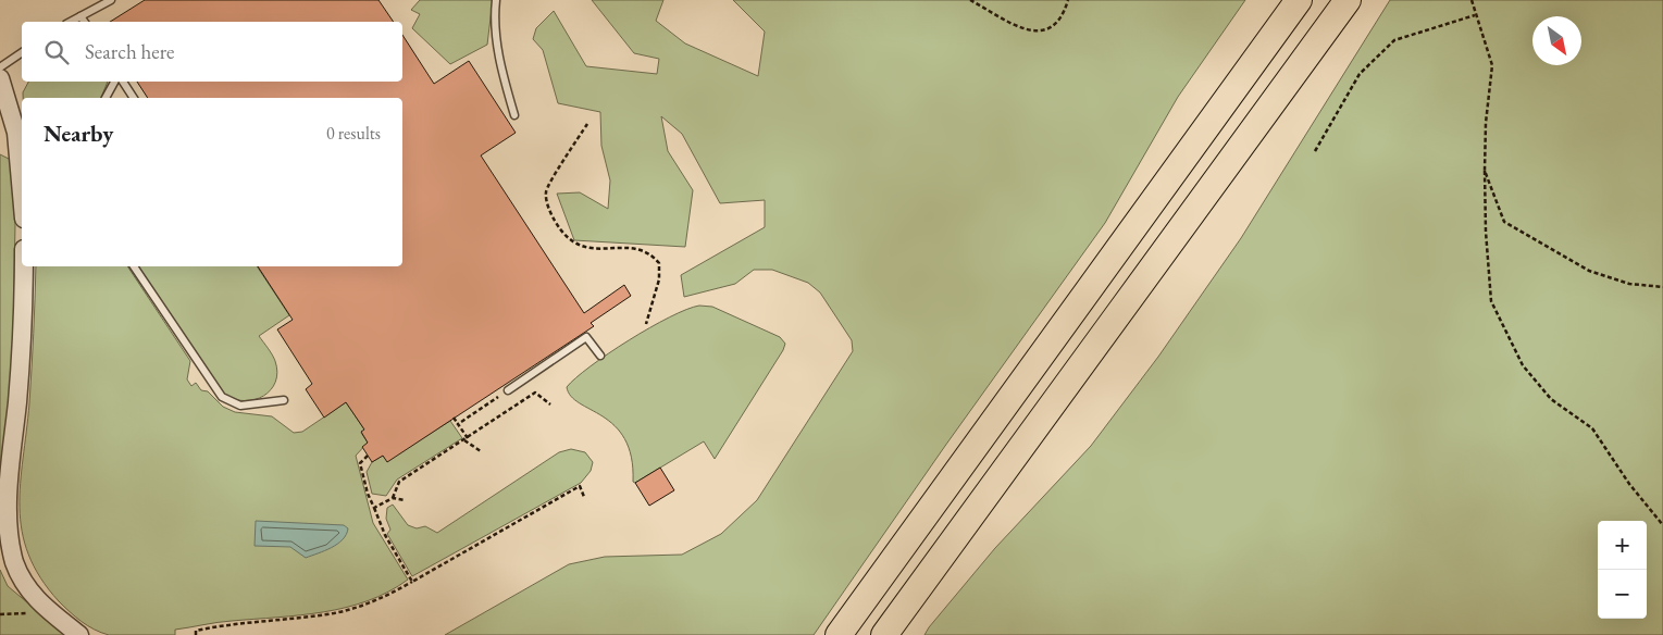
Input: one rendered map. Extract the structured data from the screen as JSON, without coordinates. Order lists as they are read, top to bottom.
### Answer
{
  "north": "bottom right",
  "page": {
    "search": "Search here",
    "heading": ["Nearby", "0 results"],
    "map_buttons": ["+", "−"]
  }
}
